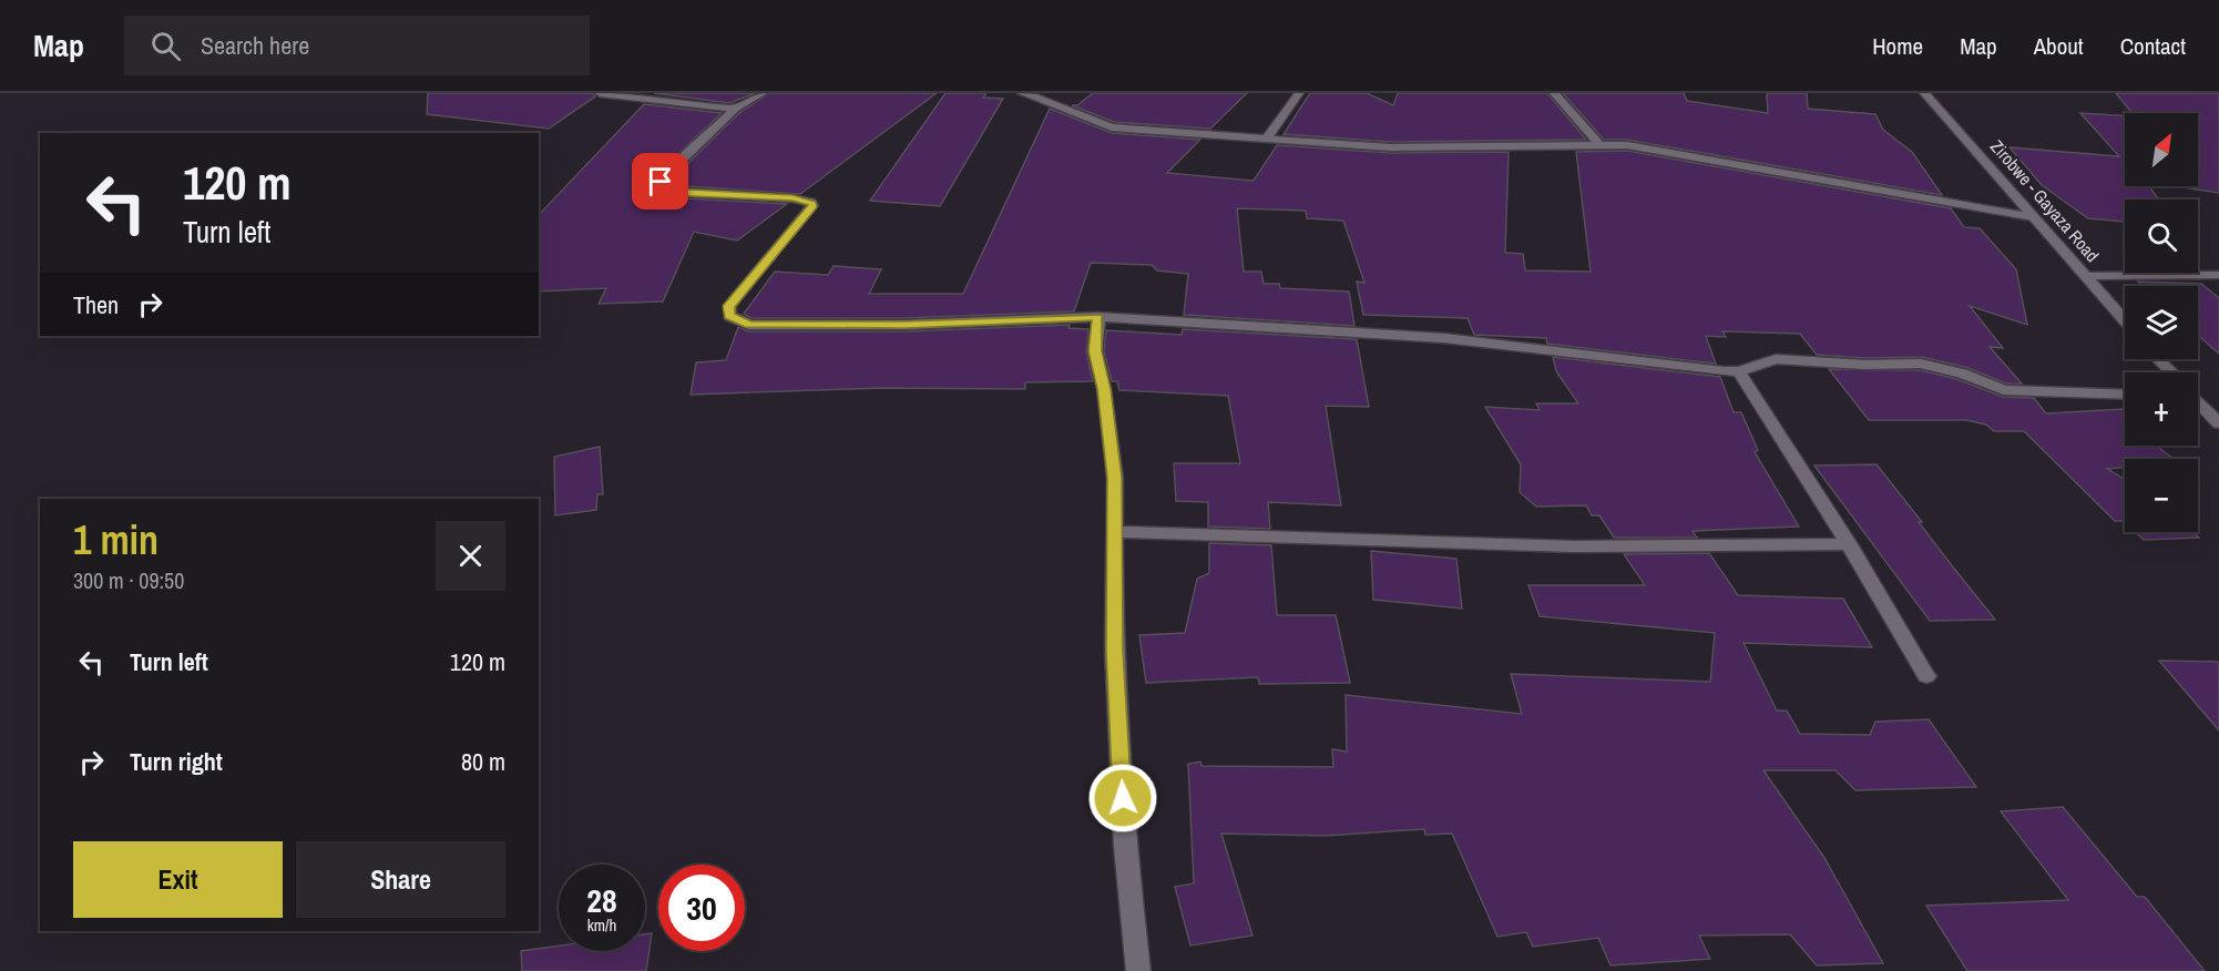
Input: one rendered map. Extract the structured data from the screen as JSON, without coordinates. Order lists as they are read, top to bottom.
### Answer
{
  "streets": {
    "street": ["Zirobwe - Gayaza Road"]
  },
  "north": "top right",
  "page": {
    "header": "Map",
    "search": "Search here",
    "nav": [
      "Home",
      "Map",
      "About",
      "Contact"
    ],
    "map_buttons": ["+", "−"],
    "turn": ["120 m", "Turn left"],
    "then": "Then",
    "heading": ["1 min", "300 m · 09:50"],
    "list": [
      {
        "name": "Turn left",
        "value": "120 m"
      },
      {
        "name": "Turn right",
        "value": "80 m"
      }
    ],
    "buttons": ["Exit", "Share"],
    "speed": "28 km/h",
    "limit": "30"
  }
}
